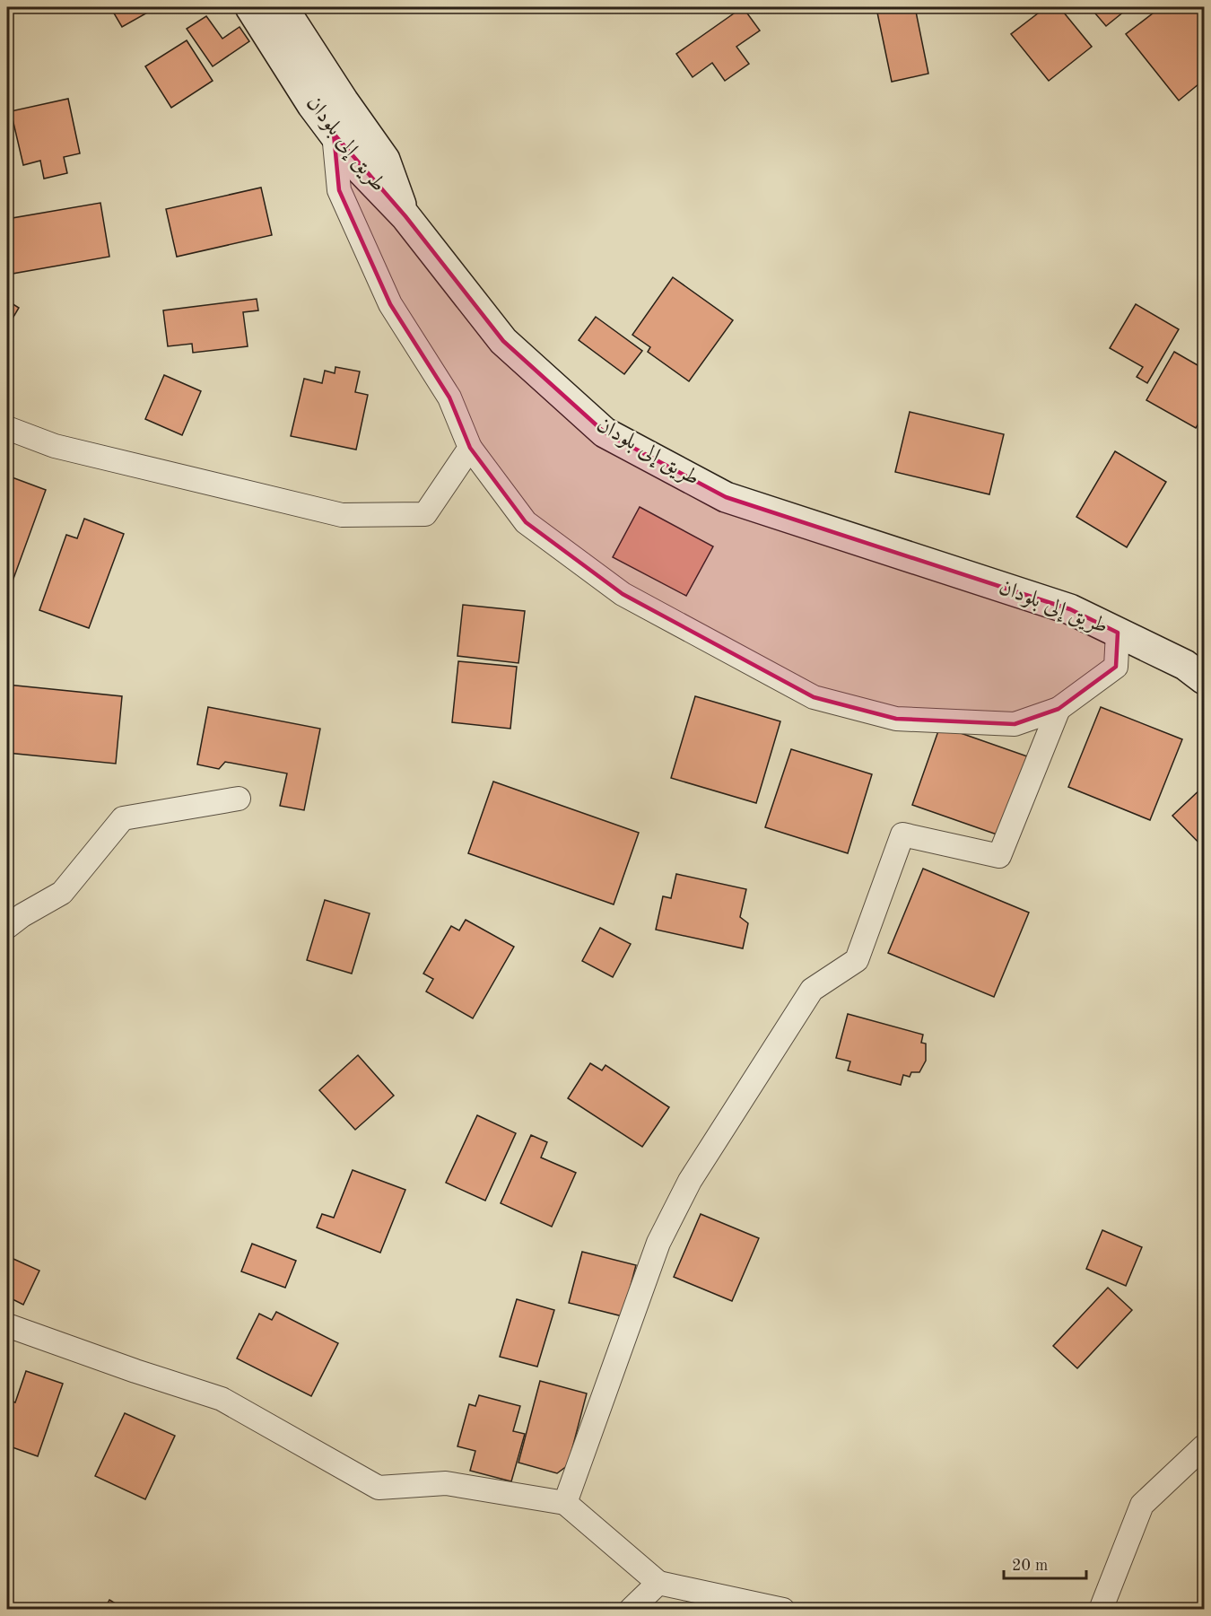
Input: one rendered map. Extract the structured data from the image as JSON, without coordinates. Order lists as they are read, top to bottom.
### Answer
{
  "streets": {
    "main road": ["طريق إلى بلودان"]
  },
  "scale_bar": "20 m"
}
